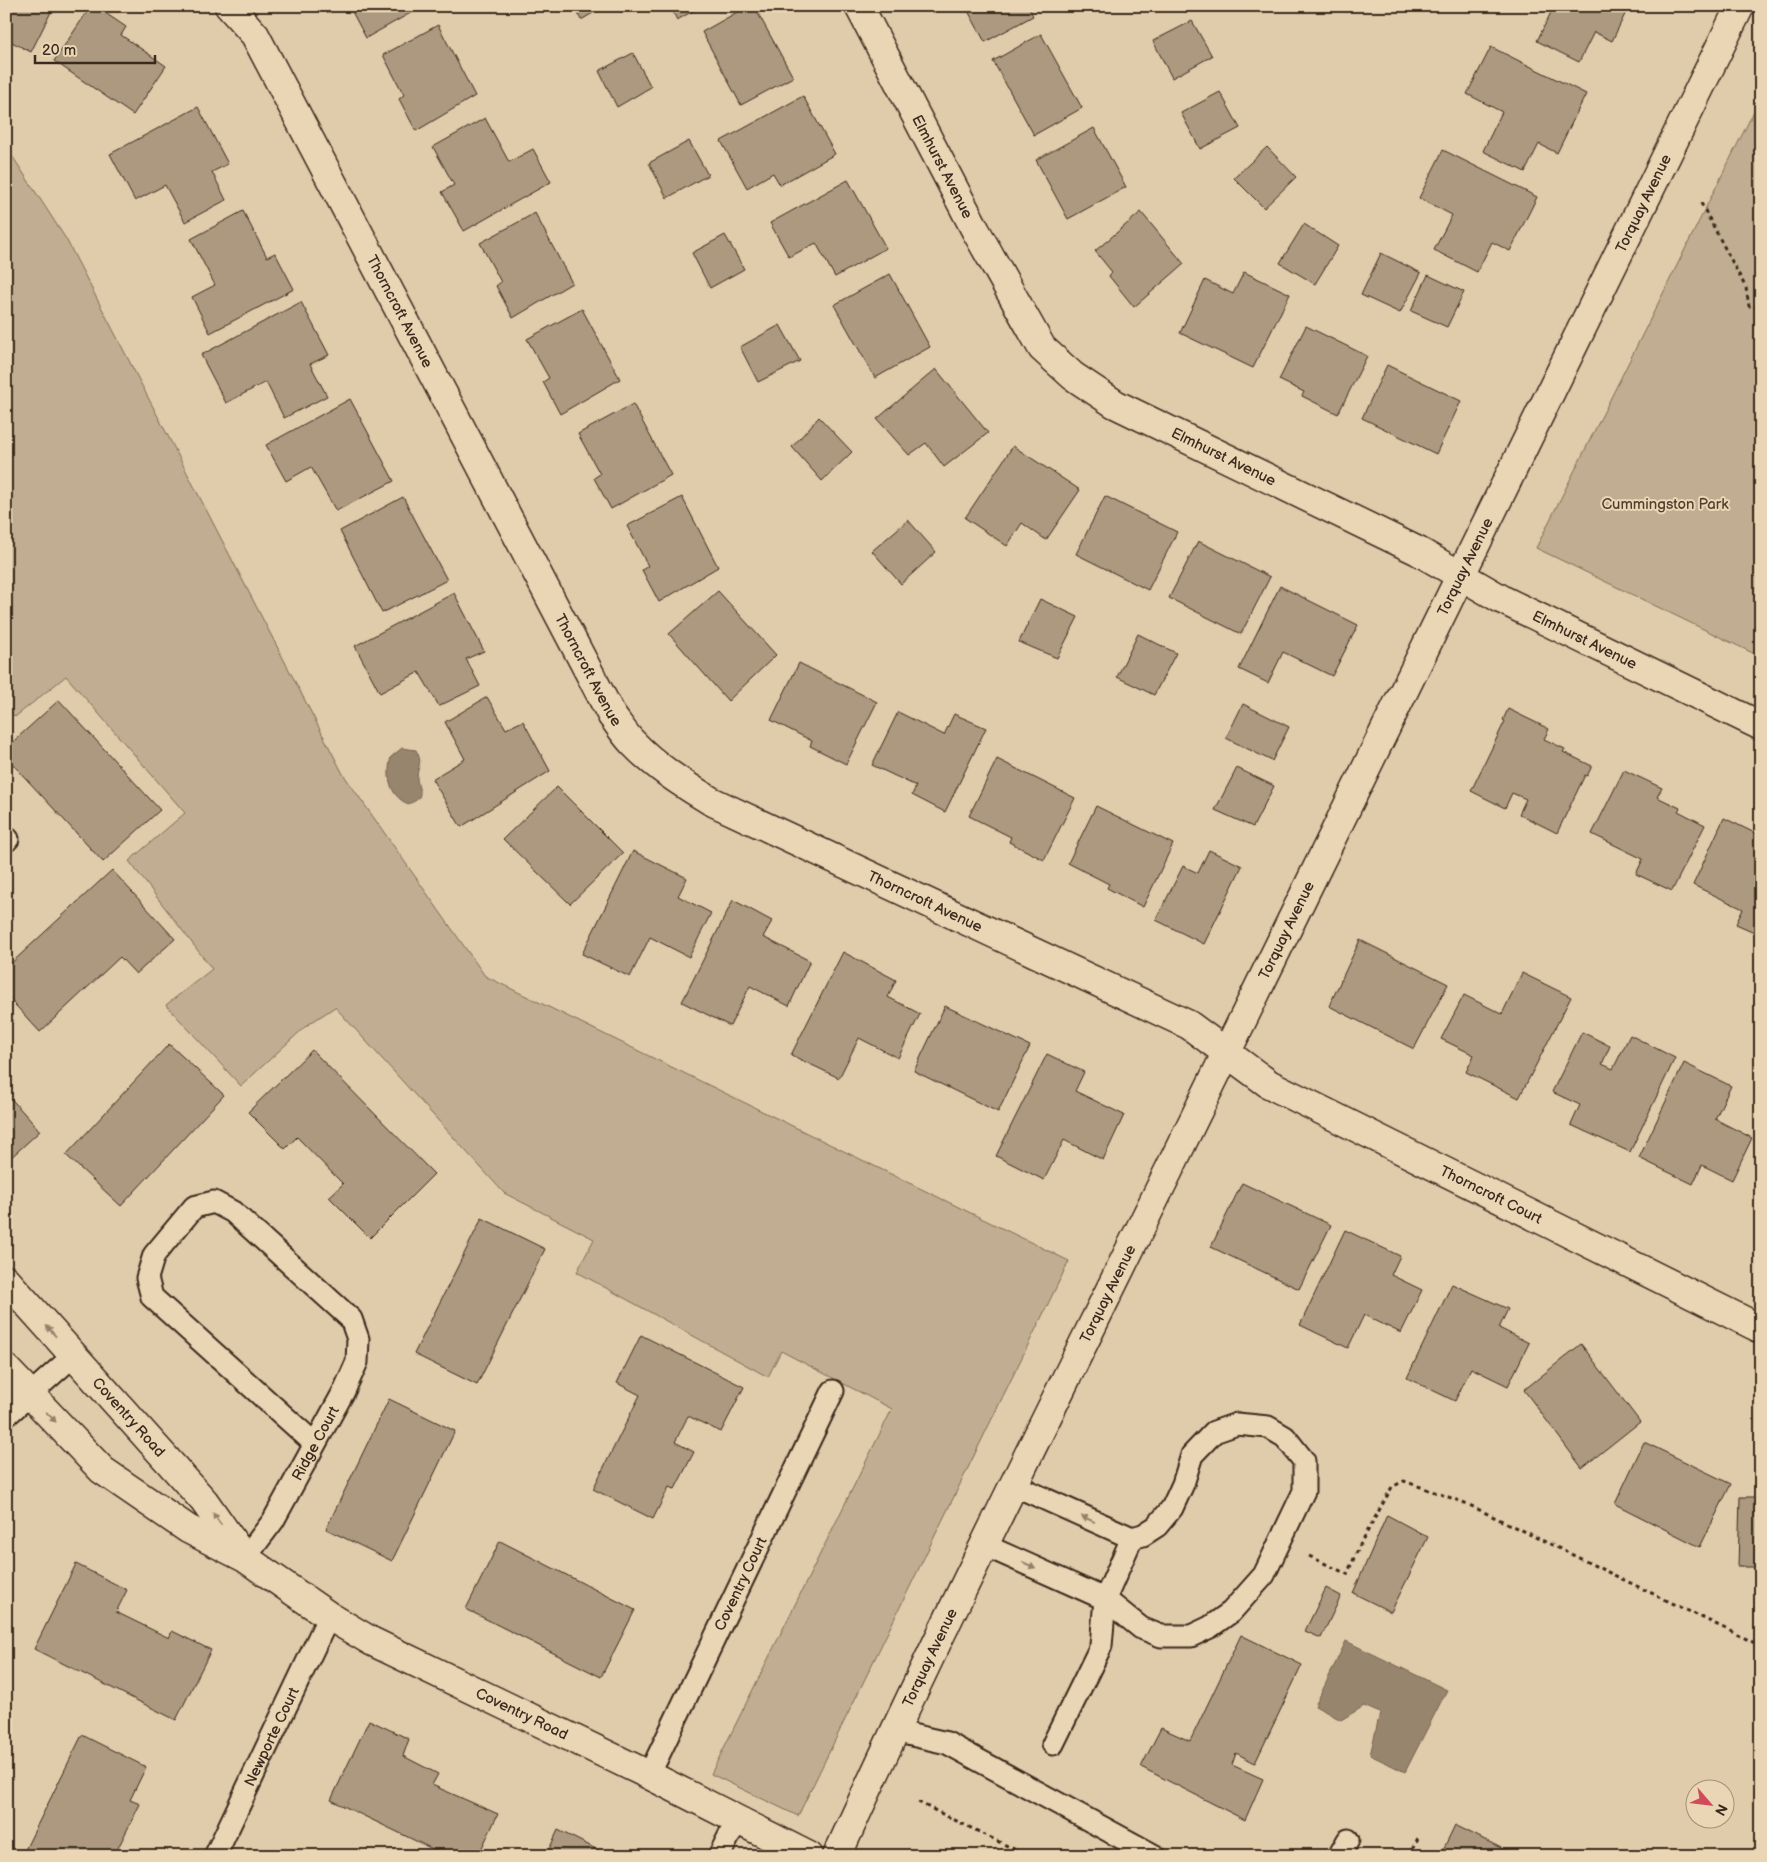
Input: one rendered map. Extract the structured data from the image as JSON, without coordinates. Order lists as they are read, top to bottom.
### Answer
{
  "streets": {
    "street": [
      "Elmhurst Avenue",
      "Torquay Avenue",
      "Thorncroft Avenue",
      "Thorncroft Court",
      "Coventry Road"
    ],
    "lane": ["Ridge Court", "Coventry Court", "Newporte Court"]
  },
  "crossings": [
    ["Elmhurst Avenue", "Torquay Avenue"],
    ["Torquay Avenue", "Thorncroft Avenue"],
    ["Torquay Avenue", "Thorncroft Court"],
    ["Thorncroft Avenue", "Thorncroft Court"],
    ["Coventry Road", "Ridge Court"],
    ["Coventry Road", "Coventry Court"],
    ["Coventry Road", "Newporte Court"]
  ],
  "parks": ["Cummingston Park"],
  "scale_bar": "20 m",
  "north": "bottom right"
}
